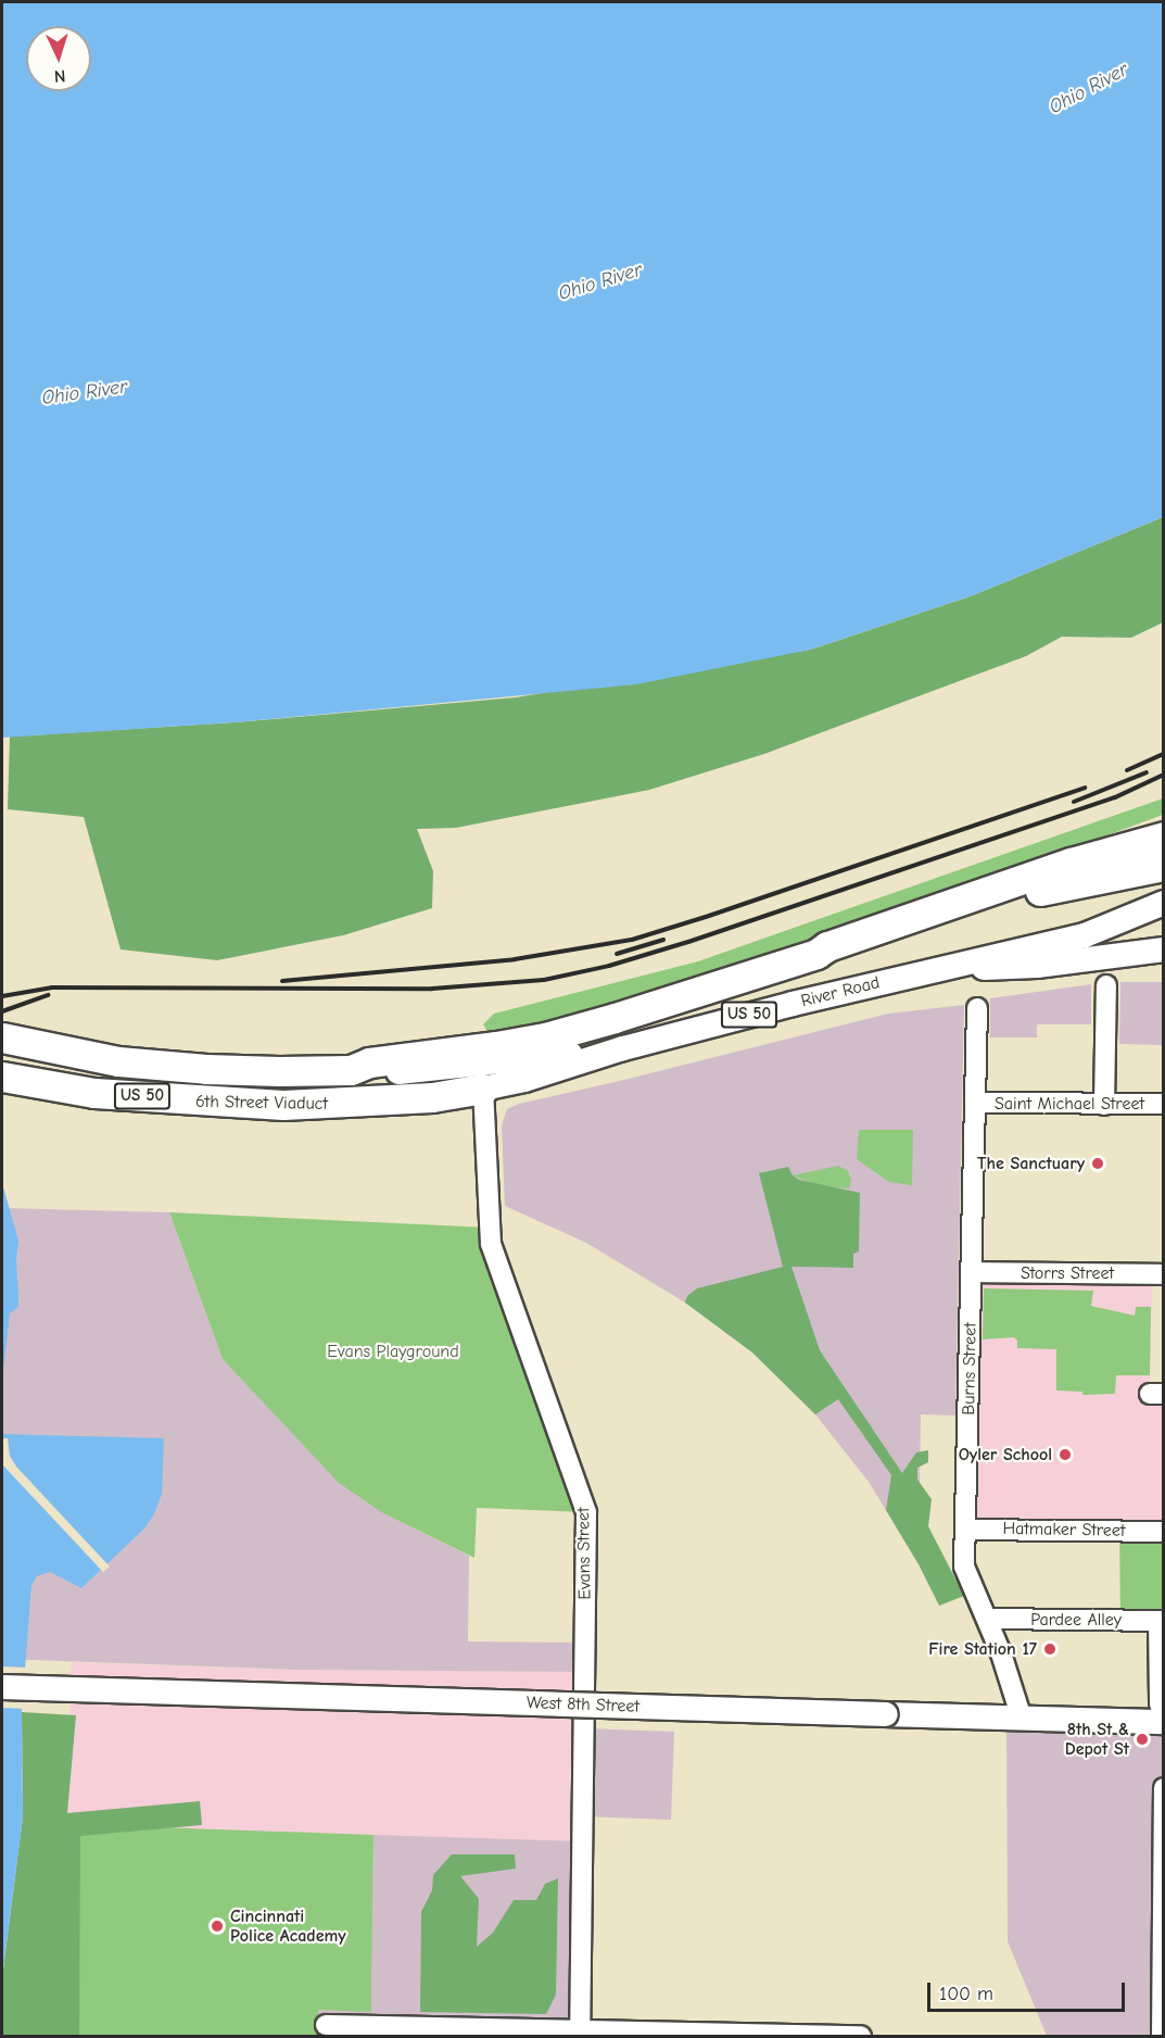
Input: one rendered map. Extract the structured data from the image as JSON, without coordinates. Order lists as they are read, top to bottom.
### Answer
{
  "streets": {
    "highway": ["US 50", "6th Street Viaduct"],
    "main road": ["River Road", "West 8th Street"],
    "street": [
      "Saint Michael Street",
      "Storrs Street",
      "Burns Street",
      "Hatmaker Street",
      "Evans Street",
      "Pardee Alley"
    ]
  },
  "crossings": [
    ["River Road", "6th Street Viaduct"],
    ["River Road", "Evans Street"],
    ["6th Street Viaduct", "Evans Street"],
    ["Saint Michael Street", "Burns Street"],
    ["Storrs Street", "Burns Street"],
    ["Burns Street", "Hatmaker Street"],
    ["Burns Street", "Pardee Alley"],
    ["Burns Street", "West 8th Street"]
  ],
  "water": ["Ohio River"],
  "parks": ["Evans Playground"],
  "places": [
    "The Sanctuary",
    "Oyler School",
    "Fire Station 17",
    "8th St & Depot St",
    "Cincinnati Police Academy"
  ],
  "scale_bar": "100 m",
  "north": "bottom"
}
